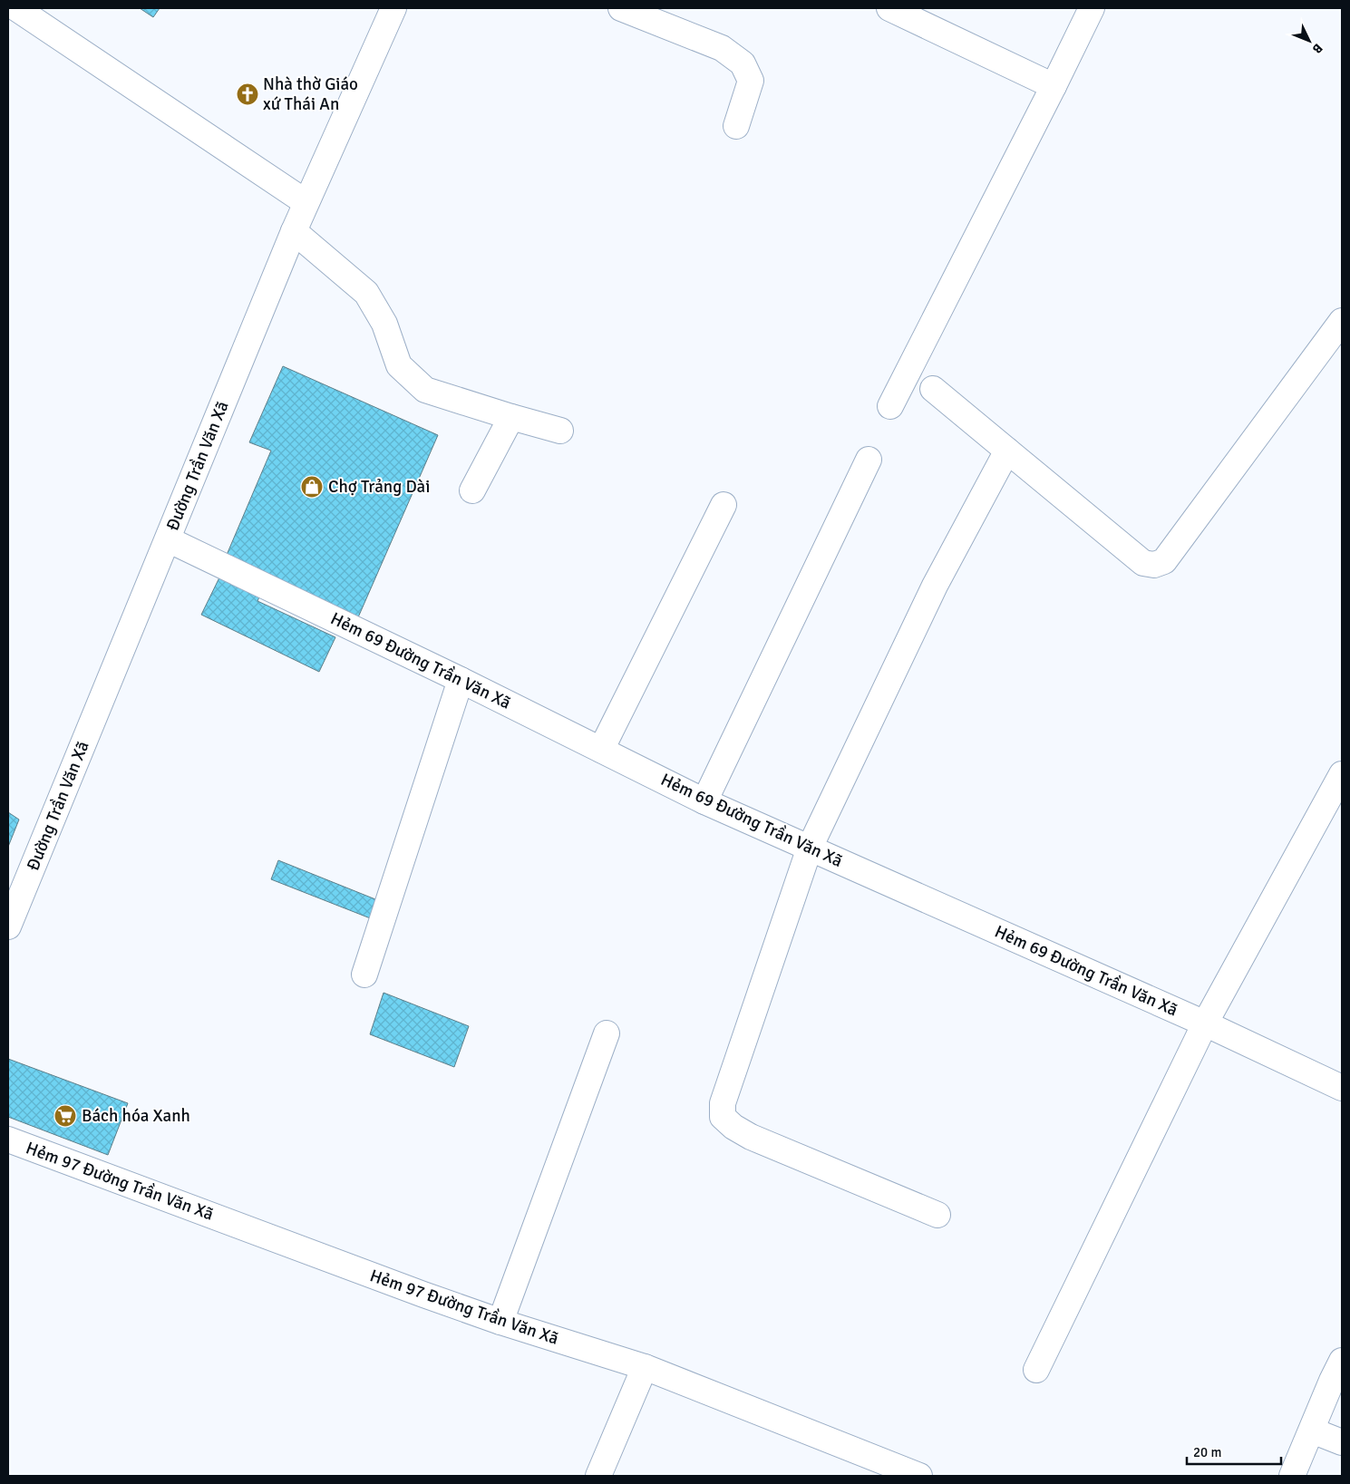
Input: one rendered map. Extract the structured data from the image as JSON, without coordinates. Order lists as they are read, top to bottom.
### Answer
{
  "streets": {
    "street": ["Đường Trần Văn Xã", "Hẻm 69 Đường Trần Văn Xã", "Hẻm 97 Đường Trần Văn Xã"]
  },
  "crossings": [
    ["Đường Trần Văn Xã", "Hẻm 69 Đường Trần Văn Xã"]
  ],
  "places": {
    "church": ["Nhà thờ Giáo xứ Thái An"],
    "shop": ["Chợ Trảng Dài"],
    "supermarket": ["Bách hóa Xanh"]
  },
  "scale_bar": "20 m",
  "north": "bottom right"
}
